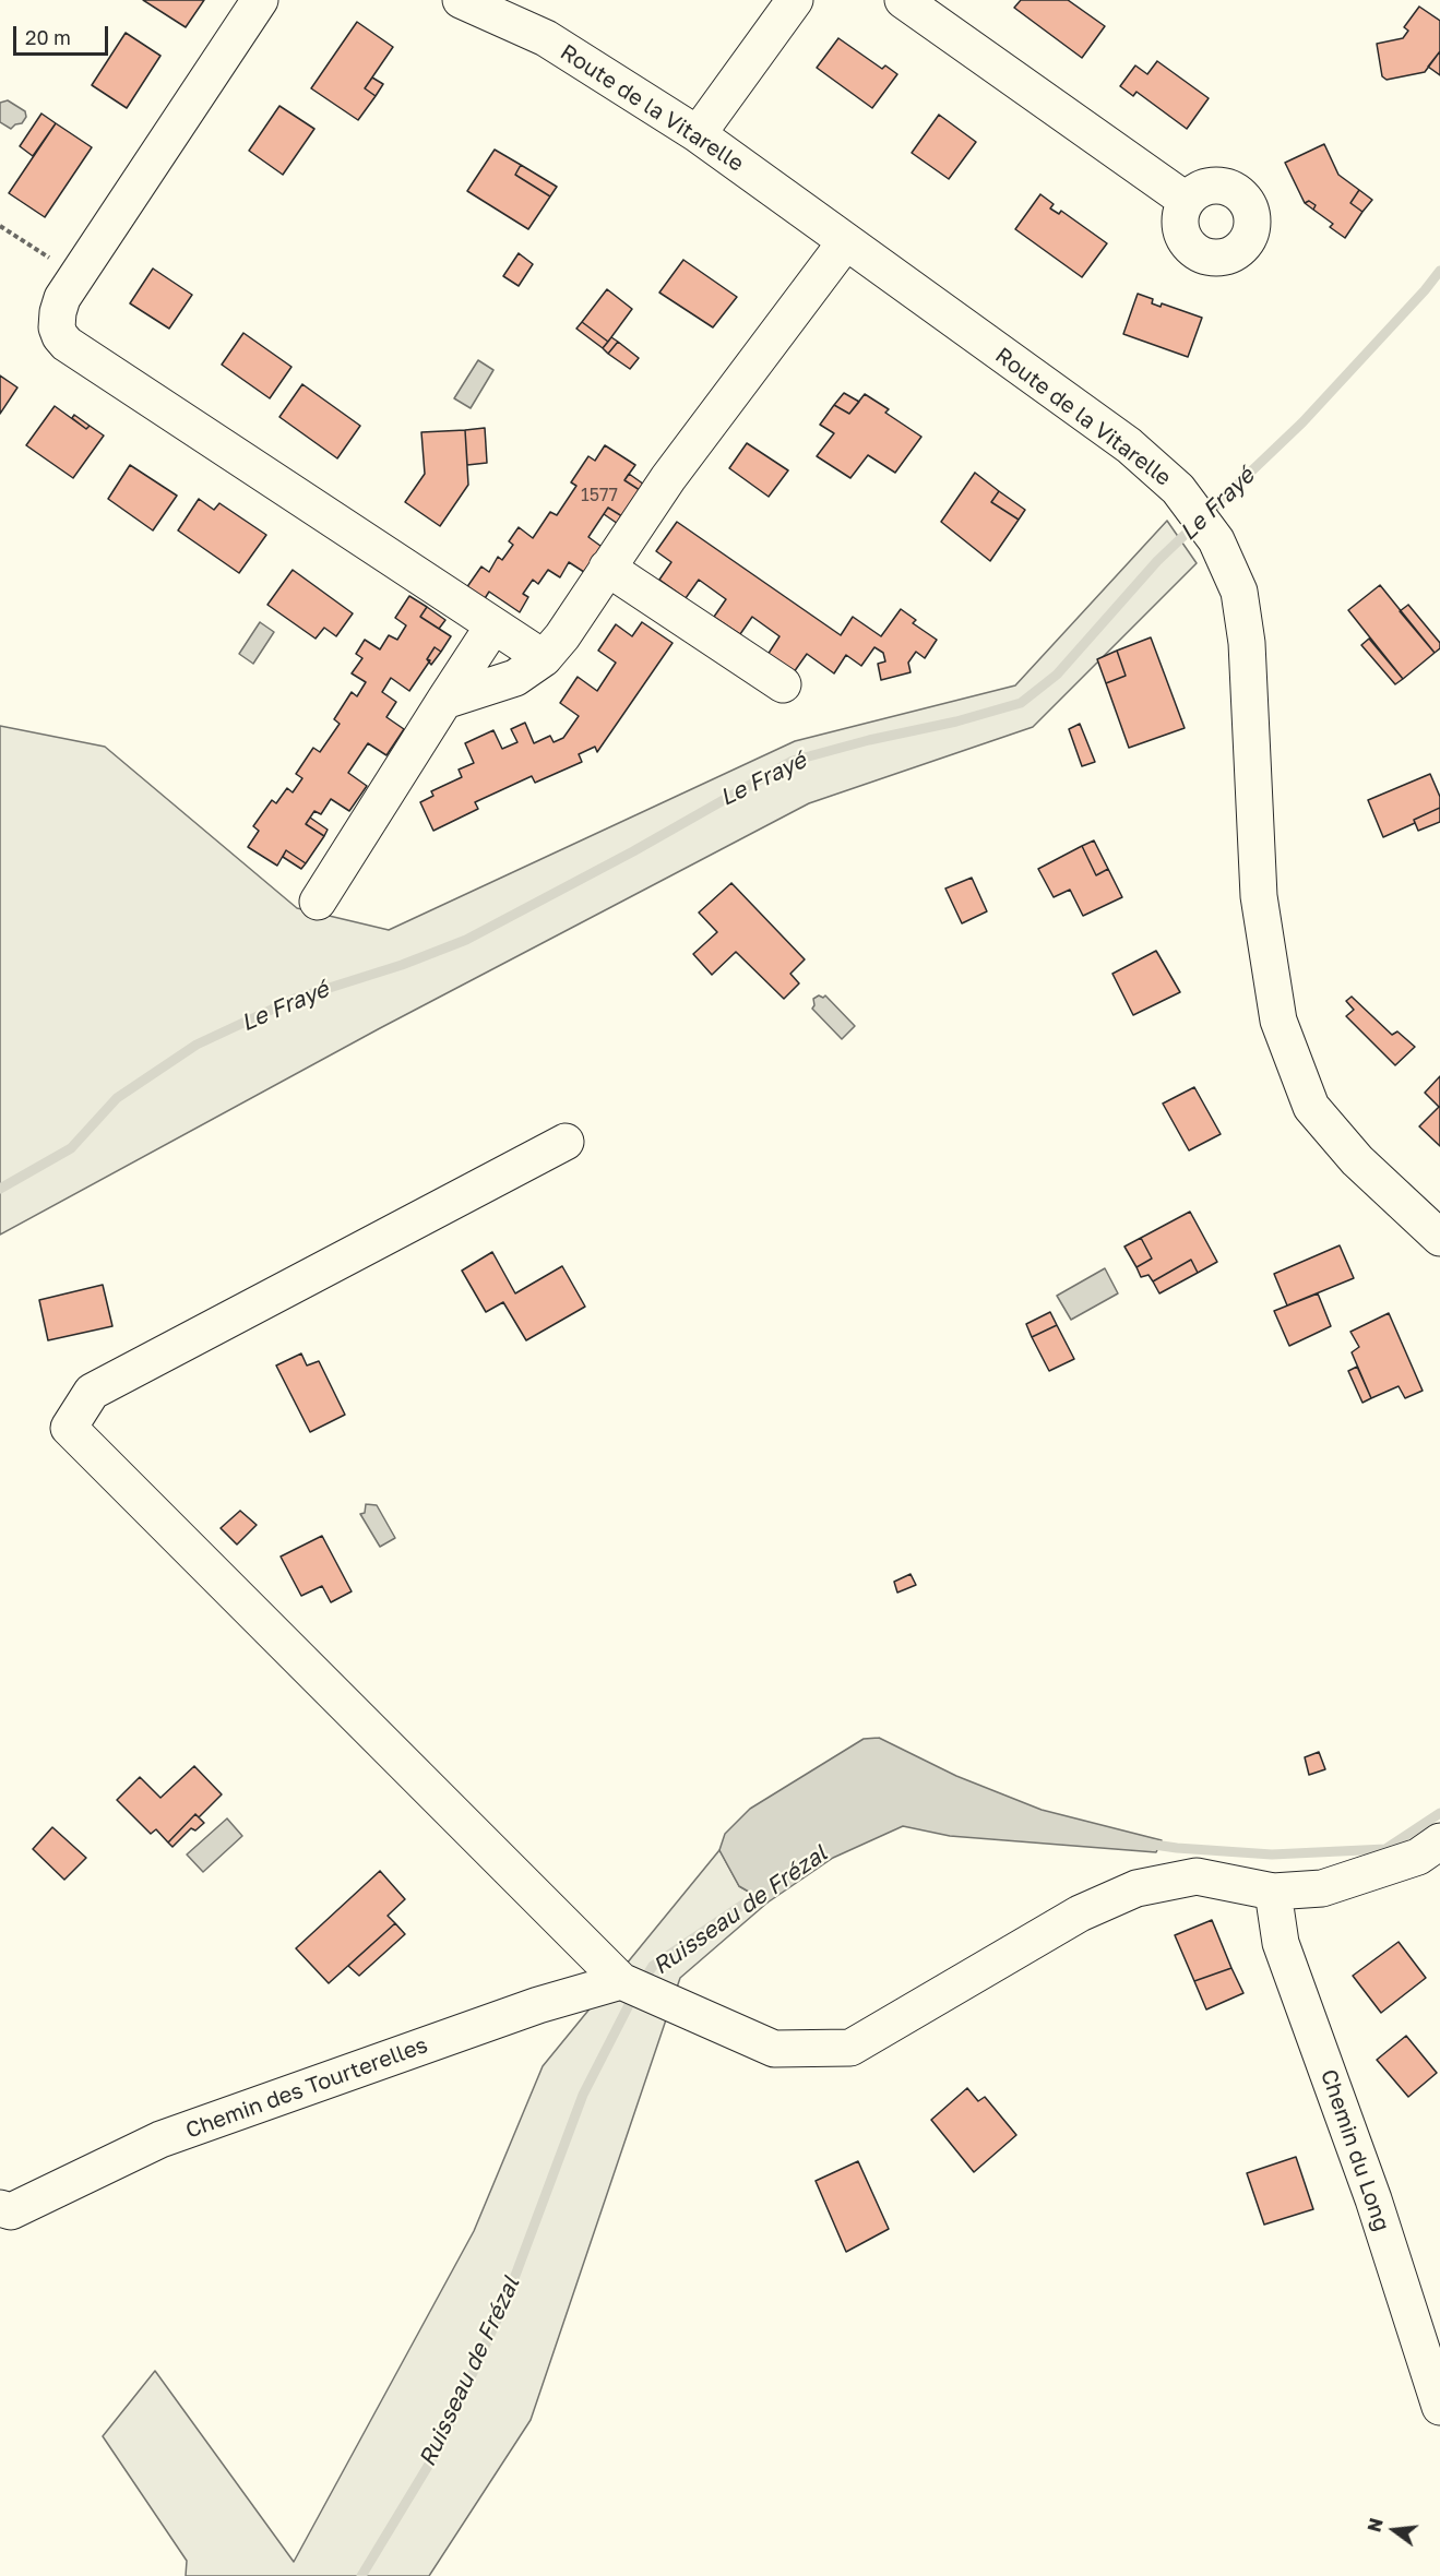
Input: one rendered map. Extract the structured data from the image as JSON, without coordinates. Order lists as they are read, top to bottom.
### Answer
{
  "streets": {
    "street": ["Route de la Vitarelle", "Chemin des Tourterelles", "Chemin du Long"]
  },
  "water": ["Le Frayé", "Ruisseau de Frézal"],
  "house_numbers": ["1577"],
  "scale_bar": "20 m",
  "north": "left"
}
